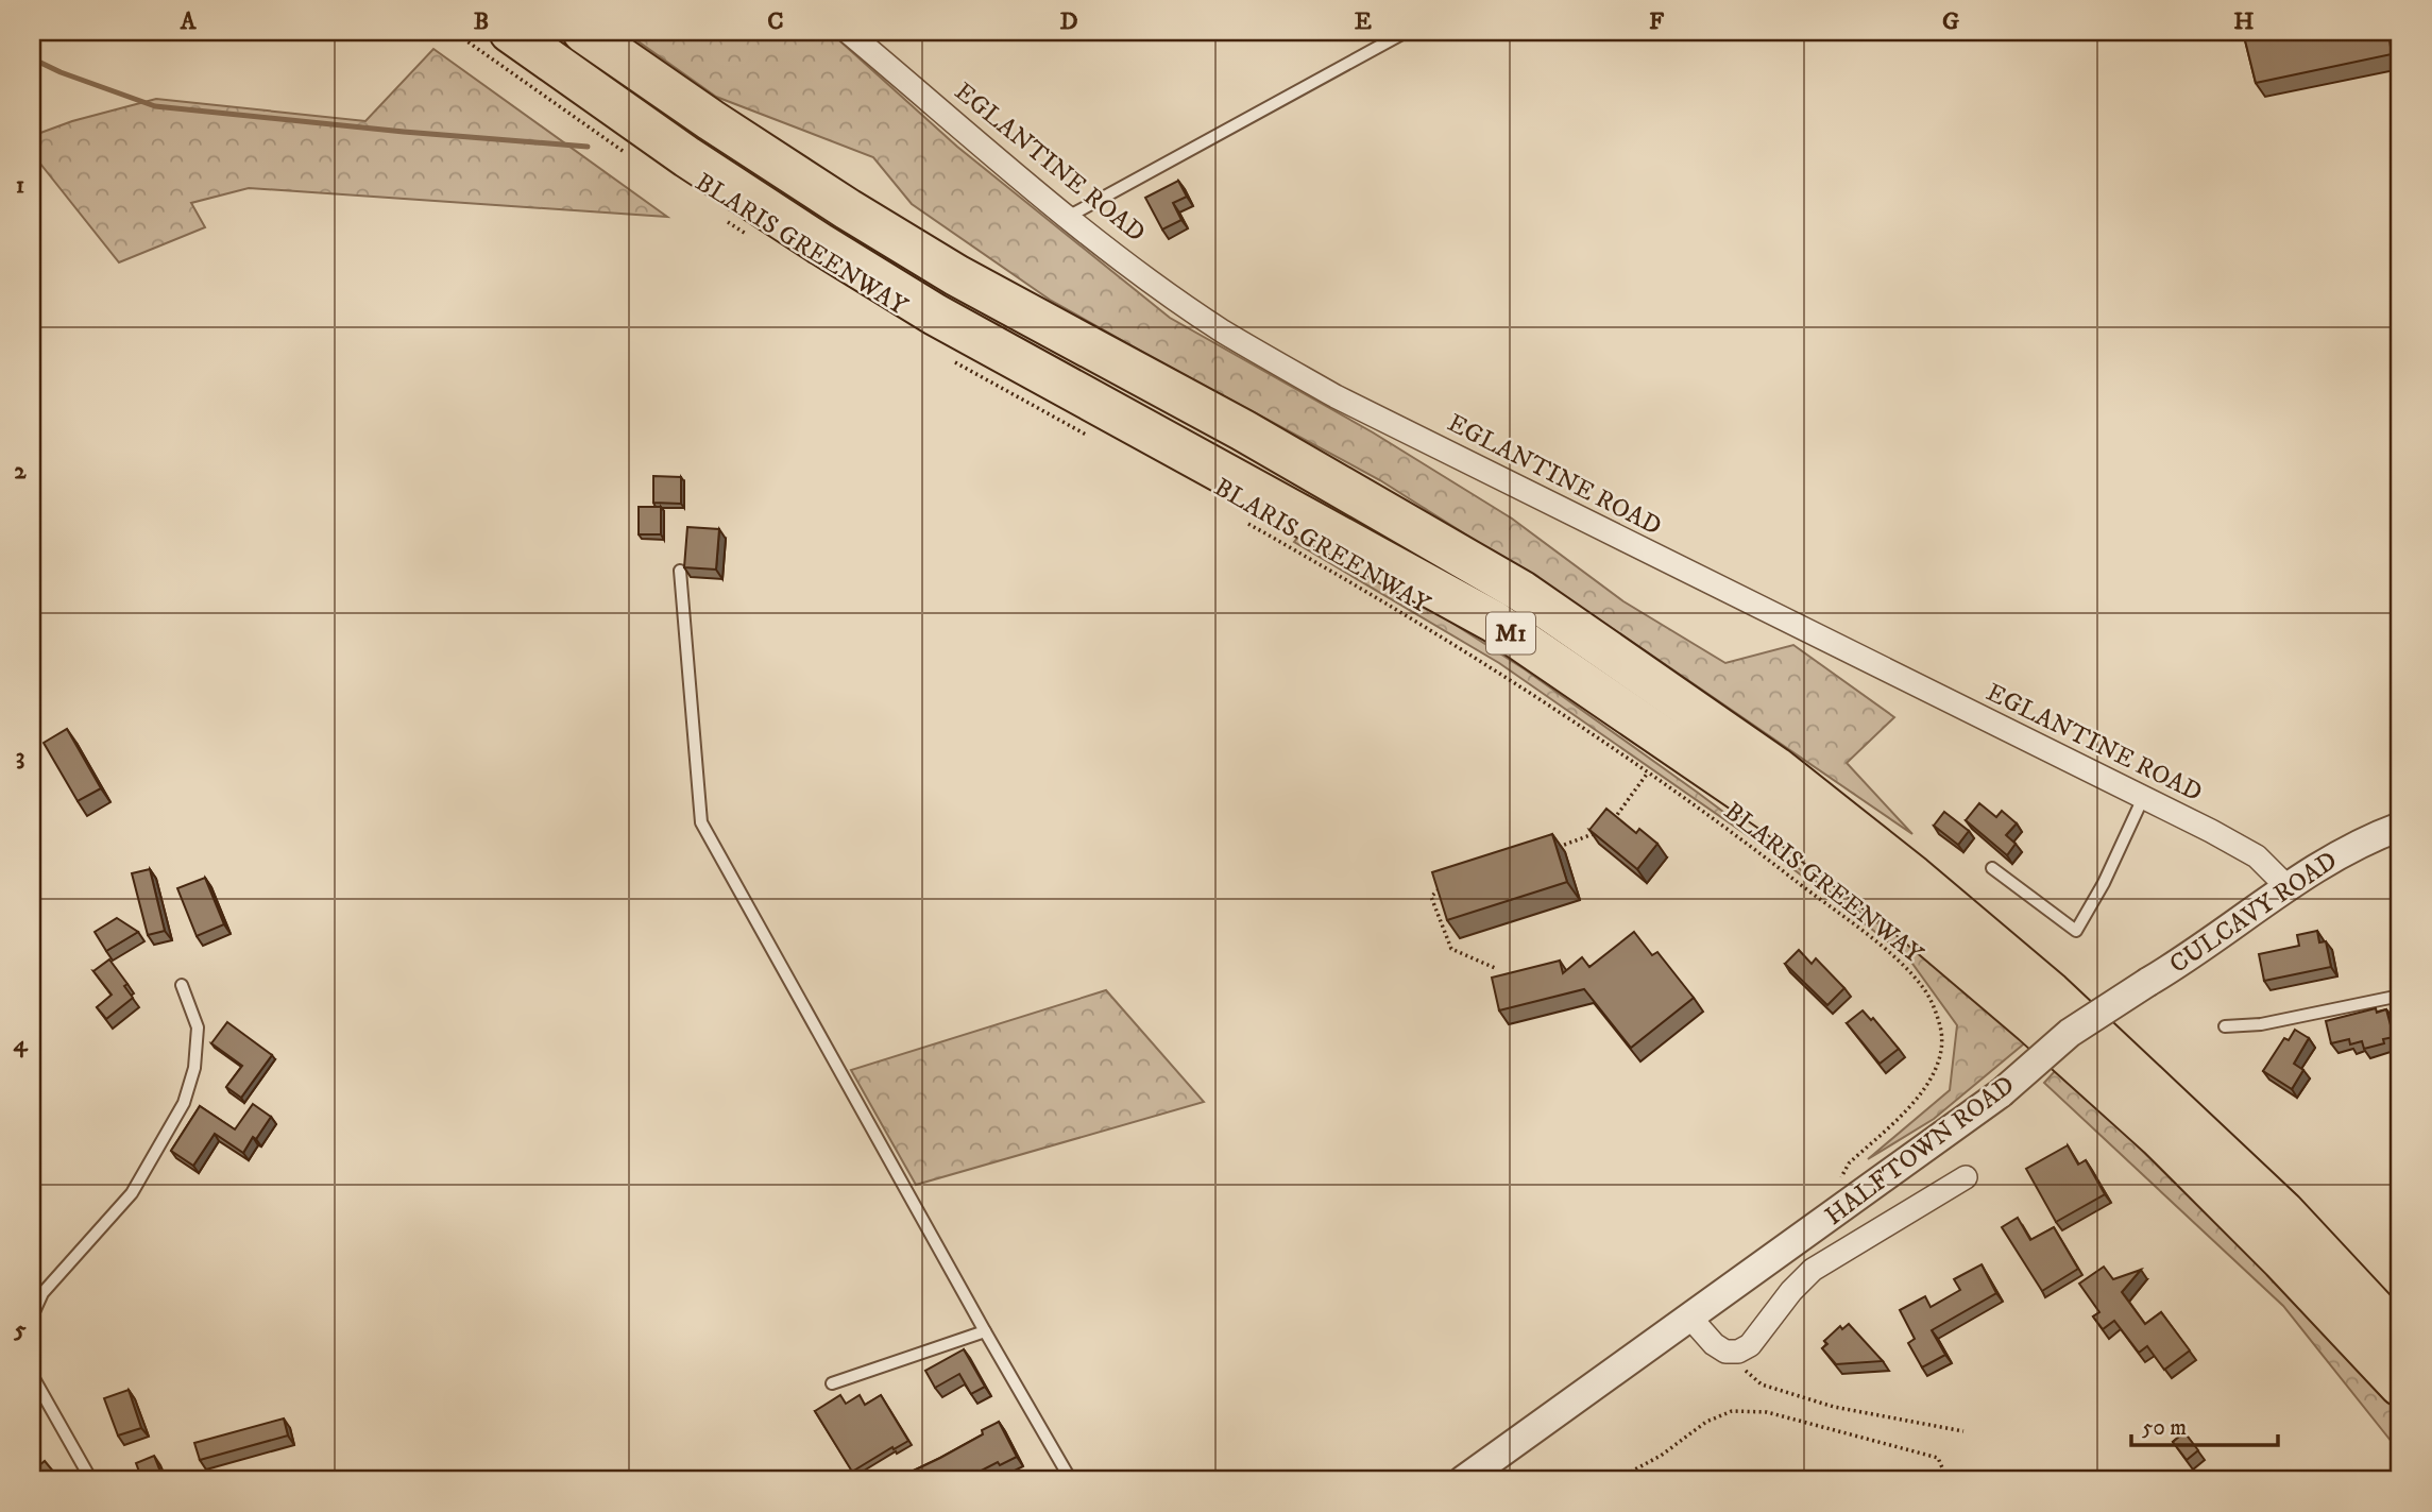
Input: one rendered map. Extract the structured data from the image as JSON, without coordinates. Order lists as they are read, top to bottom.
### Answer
{
  "streets": {
    "highway": ["M1"],
    "street": ["EGLANTINE ROAD", "CULCAVY ROAD", "HALFTOWN ROAD"],
    "path": ["BLARIS GREENWAY"]
  },
  "crossings": [
    ["EGLANTINE ROAD", "CULCAVY ROAD"],
    ["BLARIS GREENWAY", "HALFTOWN ROAD"],
    ["CULCAVY ROAD", "HALFTOWN ROAD"]
  ],
  "scale_bar": "50 m",
  "grid": {
    "columns": [
      "A",
      "B",
      "C",
      "D",
      "E",
      "F",
      "G",
      "H"
    ],
    "rows": [
      "1",
      "2",
      "3",
      "4",
      "5"
    ]
  }
}
